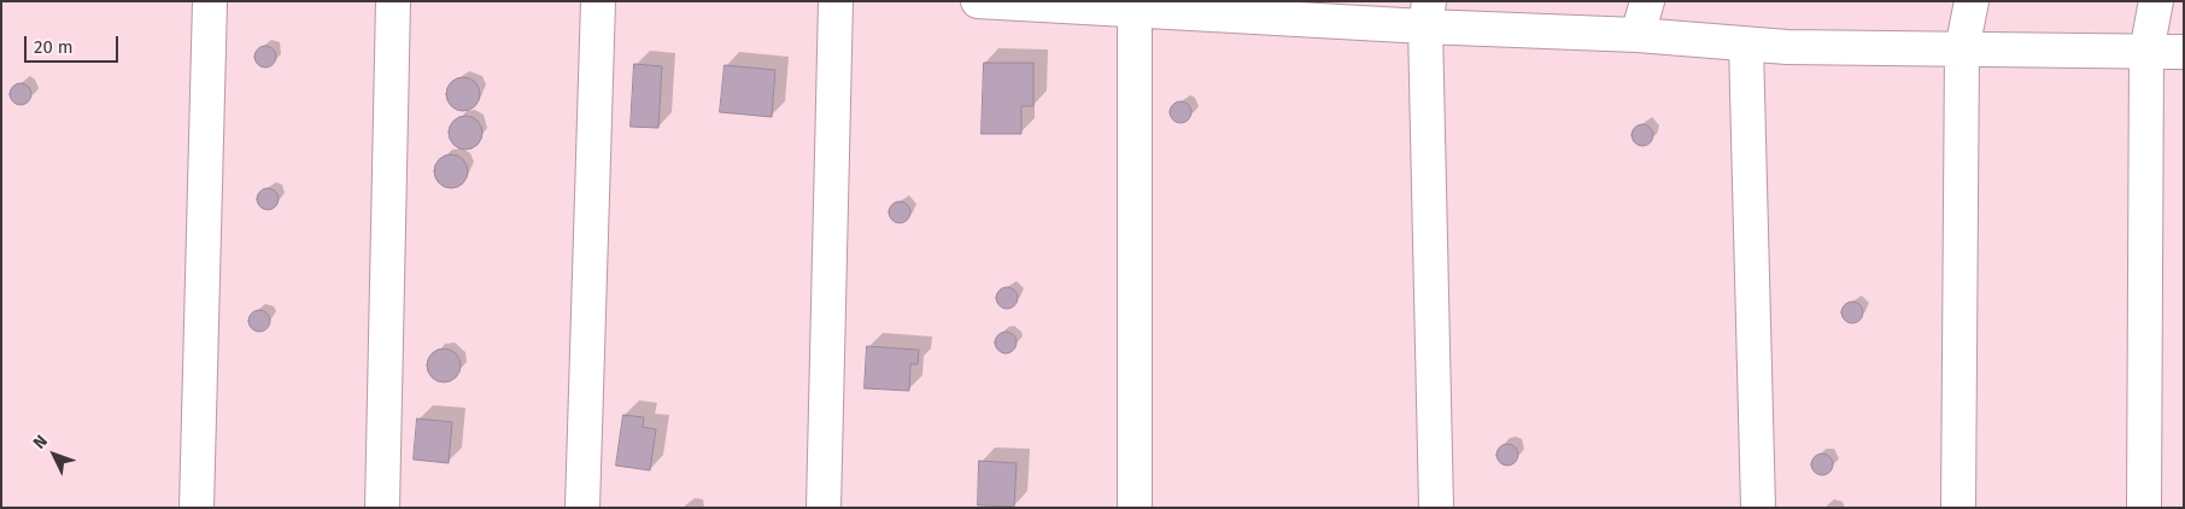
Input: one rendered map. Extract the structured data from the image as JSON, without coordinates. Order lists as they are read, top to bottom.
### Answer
{
  "scale_bar": "20 m",
  "north": "top left"
}
